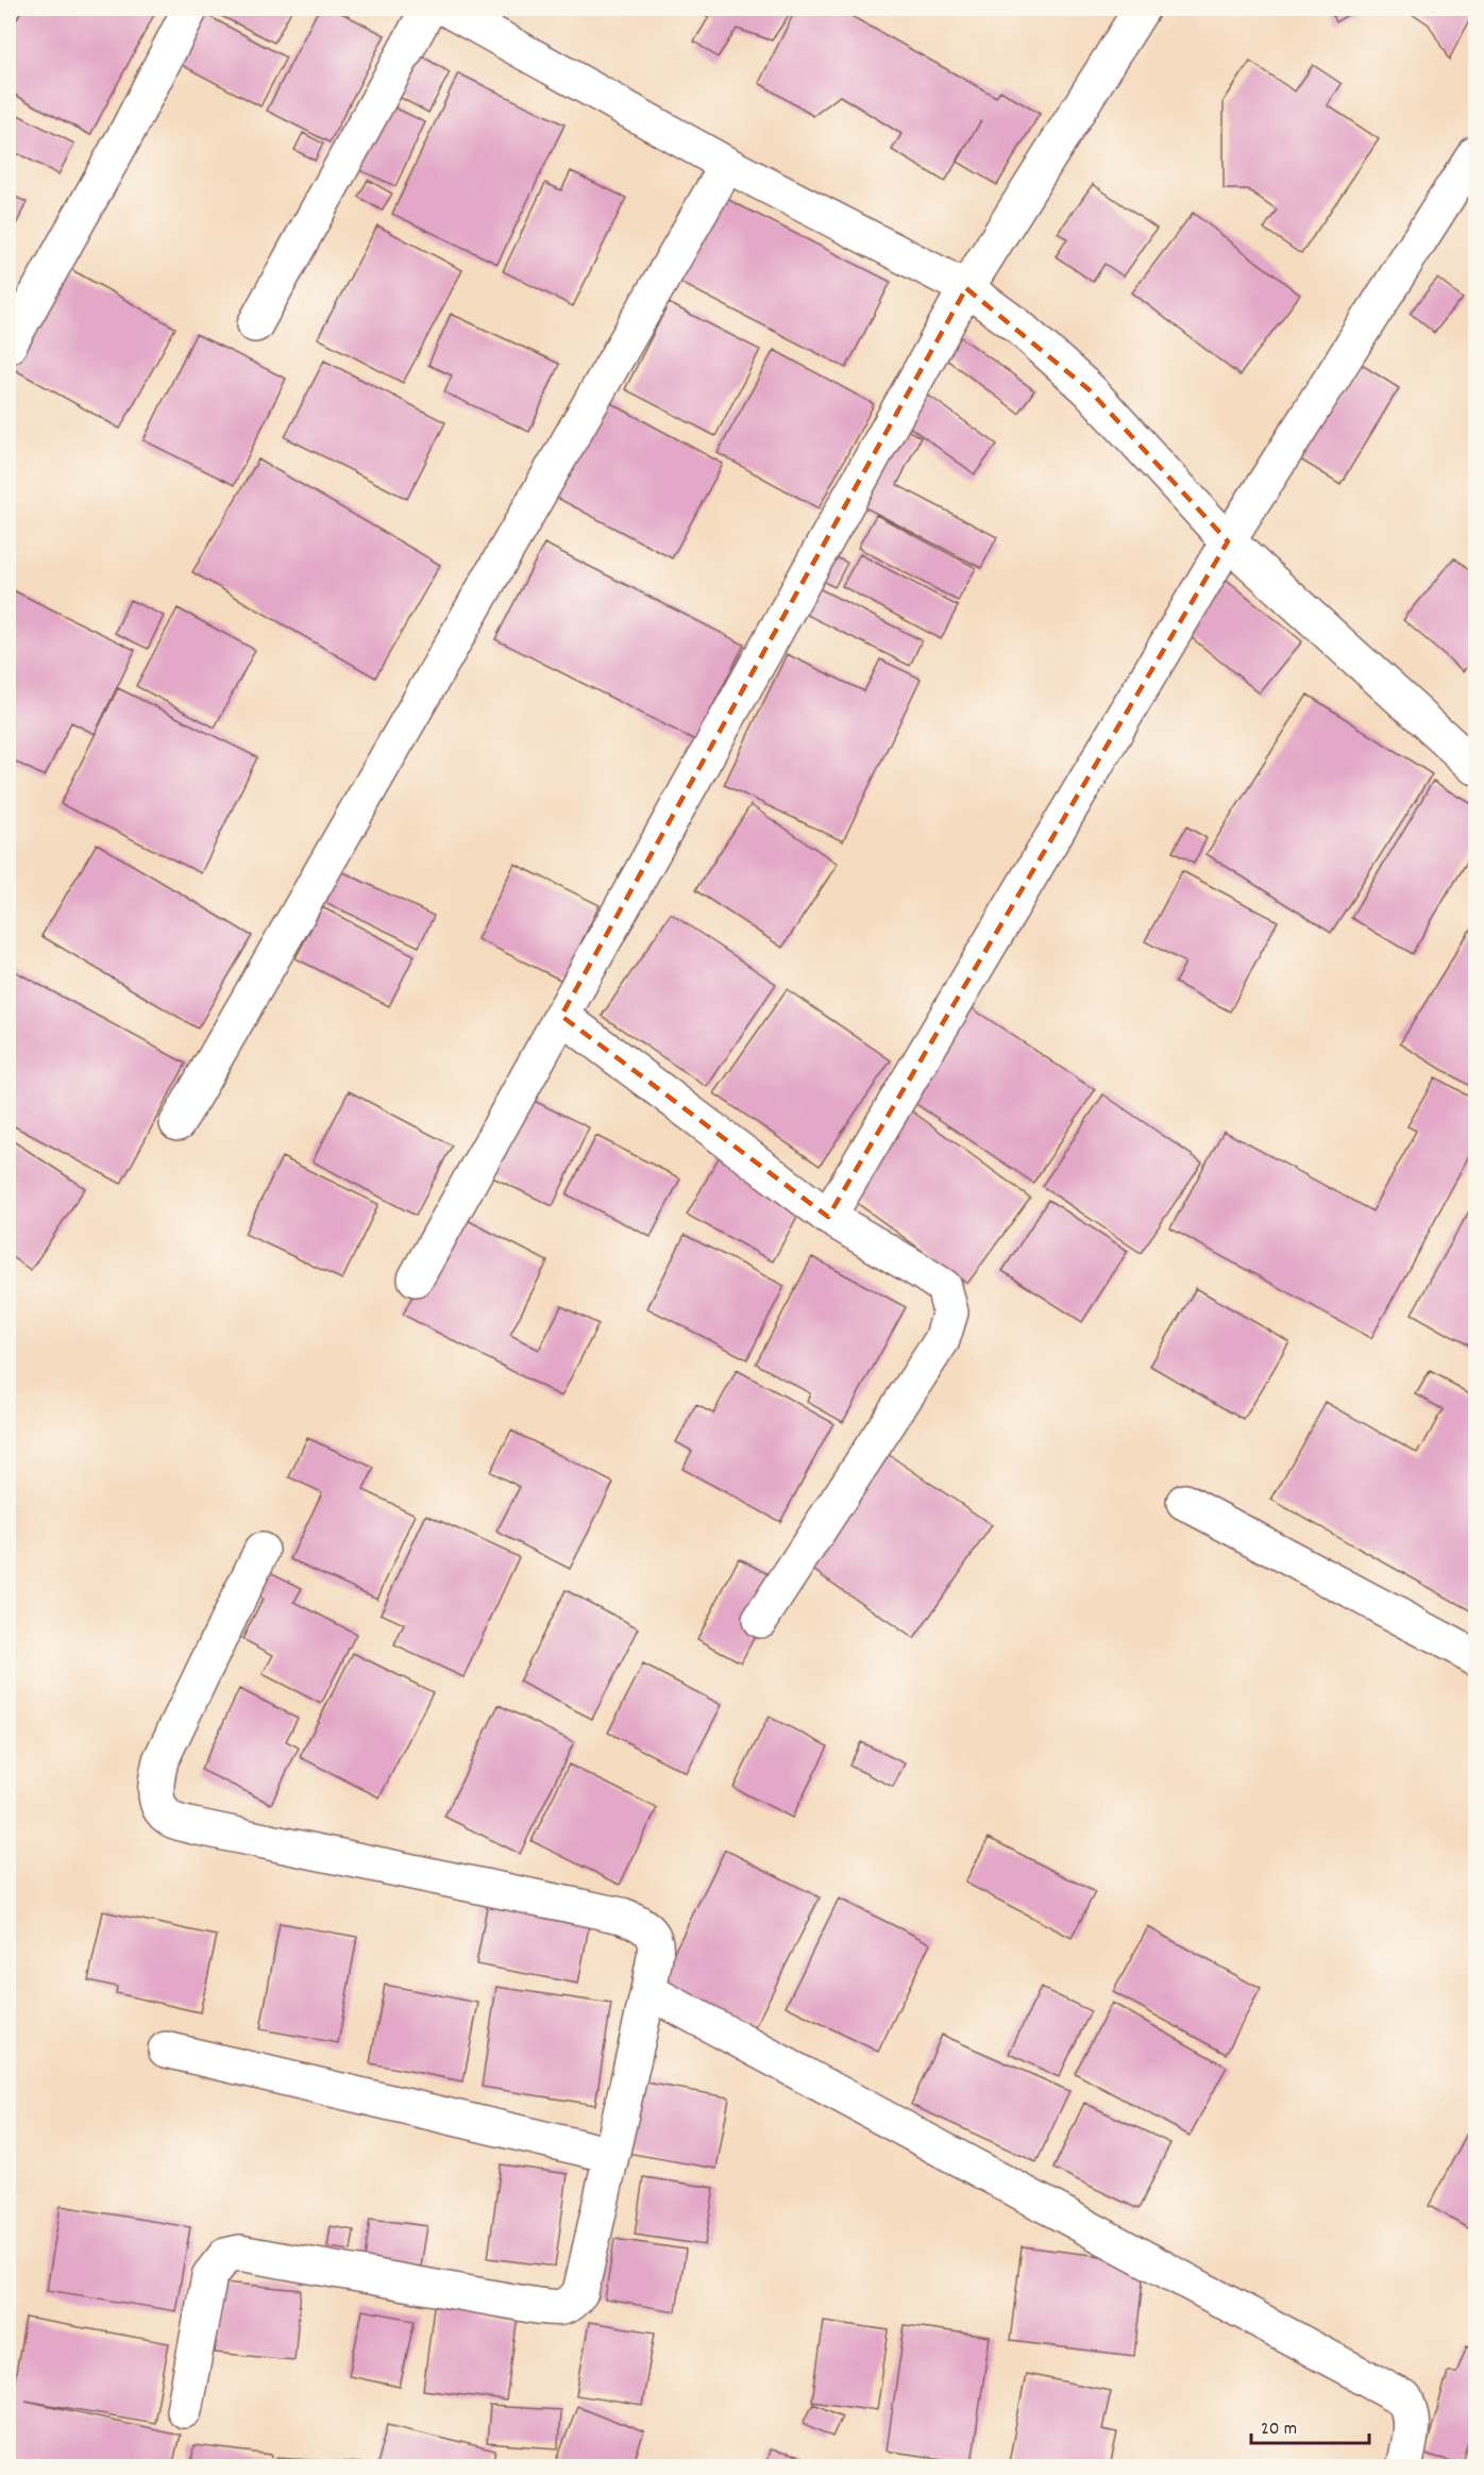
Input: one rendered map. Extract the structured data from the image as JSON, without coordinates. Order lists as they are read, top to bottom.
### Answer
{
  "scale_bar": "20 m"
}
